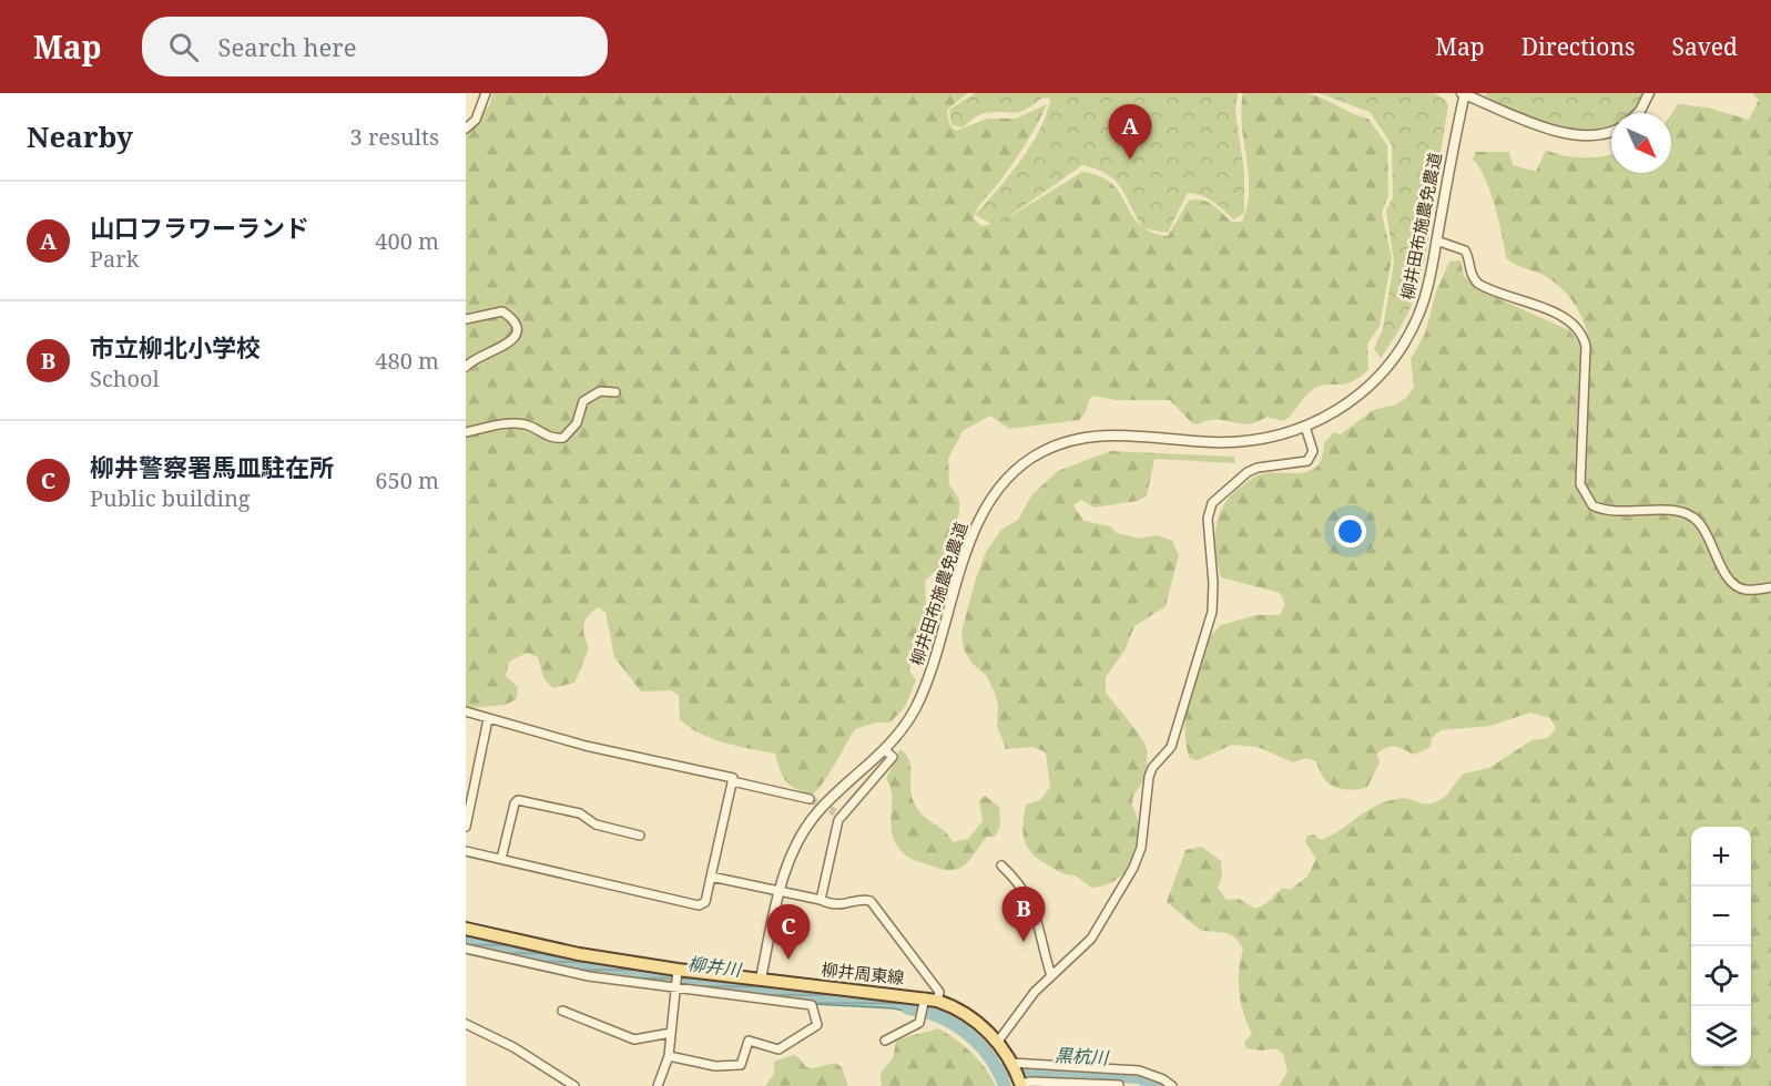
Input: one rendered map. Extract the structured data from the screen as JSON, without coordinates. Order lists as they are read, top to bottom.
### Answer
{
  "streets": {
    "main road": ["柳井周東線"],
    "street": ["柳井田布施農免農道"]
  },
  "crossings": [
    ["柳井田布施農免農道", "柳井周東線"]
  ],
  "water": ["柳井川", "黒杭川"],
  "north": "bottom right",
  "page": {
    "header": "Map",
    "search": "Search here",
    "nav": ["Map", "Directions", "Saved"],
    "heading": ["Nearby", "3 results"],
    "pins": ["A", "B", "C"],
    "list": [
      {
        "mark": "A",
        "name": "山口フラワーランド",
        "note": "Park",
        "value": "400 m"
      },
      {
        "mark": "B",
        "name": "市立柳北小学校",
        "note": "School",
        "value": "480 m"
      },
      {
        "mark": "C",
        "name": "柳井警察署馬皿駐在所",
        "note": "Public building",
        "value": "650 m"
      }
    ],
    "map_buttons": ["+", "−"]
  }
}
